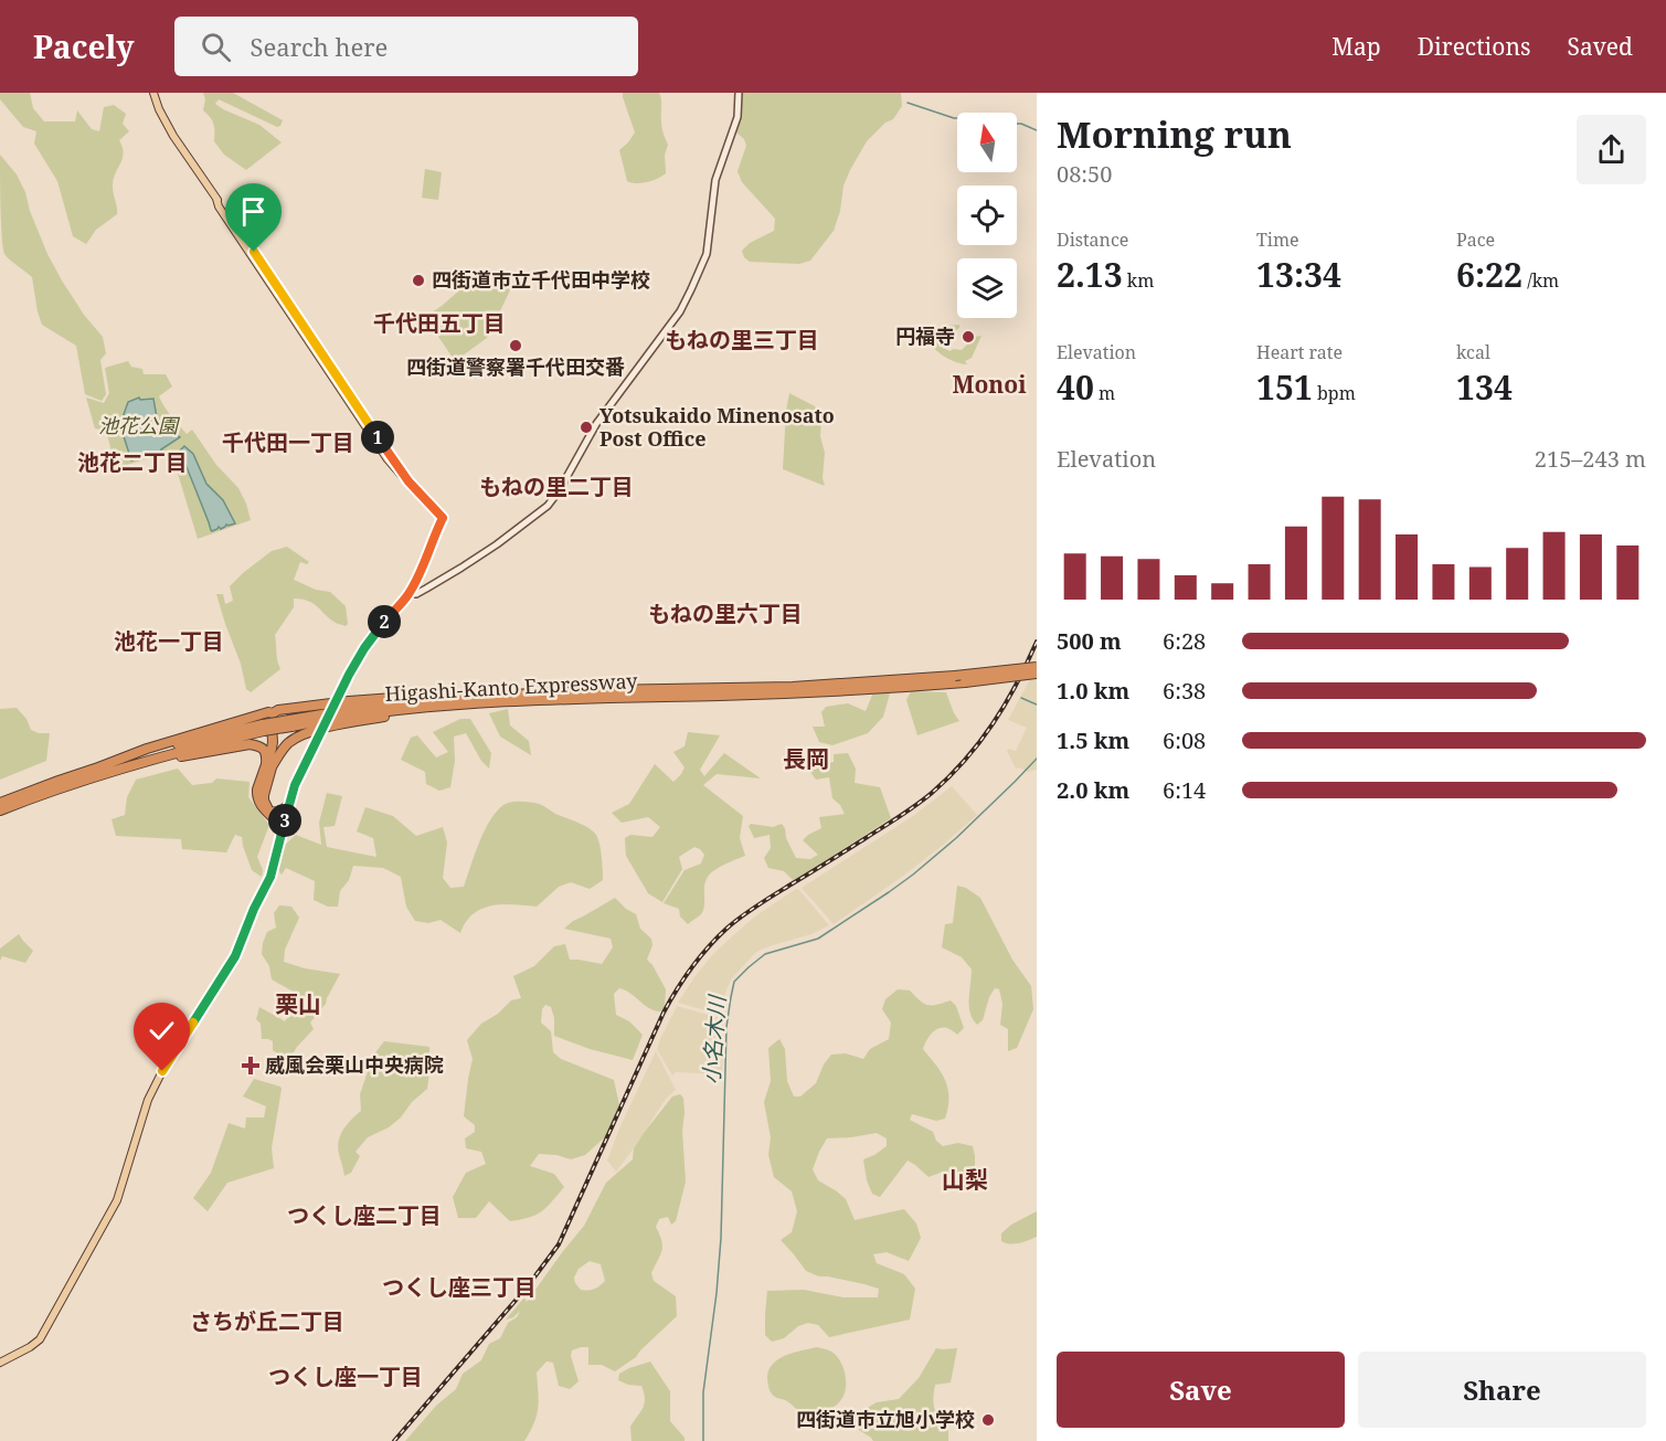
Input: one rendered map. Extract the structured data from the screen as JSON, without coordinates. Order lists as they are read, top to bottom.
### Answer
{
  "streets": {
    "highway": ["Higashi-Kanto Expressway"]
  },
  "districts": [
    "千代田五丁目",
    "もねの里三丁目",
    "Monoi",
    "千代田一丁目",
    "池花二丁目",
    "もねの里二丁目",
    "もねの里六丁目",
    "池花一丁目",
    "長岡",
    "栗山",
    "山梨",
    "つくし座二丁目",
    "つくし座三丁目",
    "さちが丘二丁目",
    "つくし座一丁目"
  ],
  "water": ["小名木川"],
  "parks": ["池花公園"],
  "places": {
    "other": [
      "四街道市立千代田中学校",
      "円福寺",
      "四街道警察署千代田交番",
      "Yotsukaido Minenosato Post Office",
      "四街道市立旭小学校"
    ],
    "health": ["威風会栗山中央病院"]
  },
  "north": "top",
  "page": {
    "header": "Pacely",
    "search": "Search here",
    "nav": ["Map", "Directions", "Saved"],
    "heading": ["Morning run", "08:50"],
    "stats": [
      ["Distance", "2.13 km"],
      ["Time", "13:34"],
      ["Pace", "6:22 /km"],
      ["Elevation", "40 m"],
      ["Heart rate", "151 bpm"],
      ["kcal", "134"]
    ],
    "pins": ["1", "2", "3"],
    "chart": ["Elevation", "215–243 m"],
    "list": [
      {
        "name": "500 m",
        "note": "6:28"
      },
      {
        "name": "1.0 km",
        "note": "6:38"
      },
      {
        "name": "1.5 km",
        "note": "6:08"
      },
      {
        "name": "2.0 km",
        "note": "6:14"
      }
    ],
    "buttons": ["Save", "Share"]
  }
}
